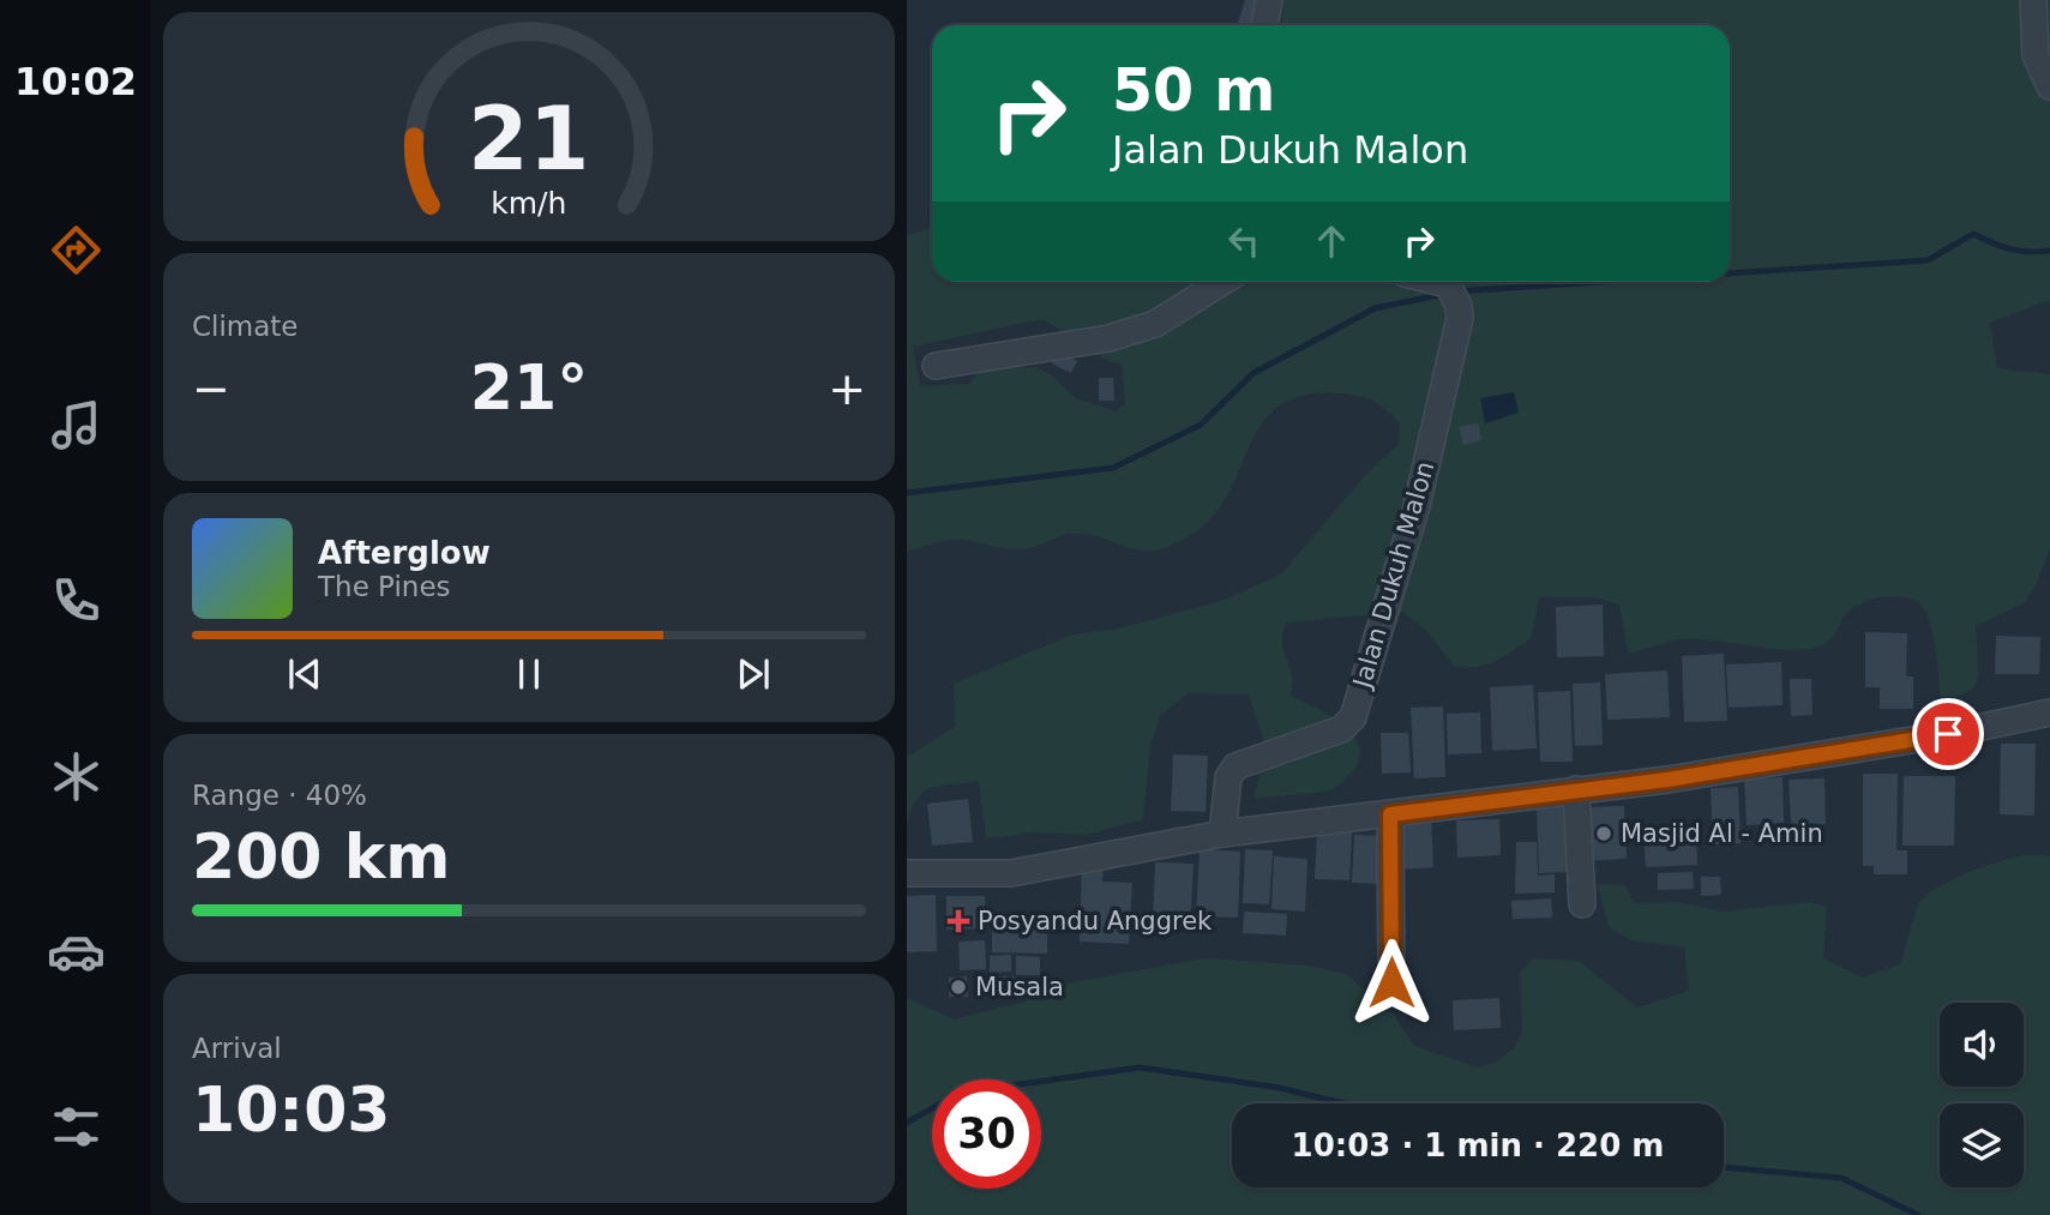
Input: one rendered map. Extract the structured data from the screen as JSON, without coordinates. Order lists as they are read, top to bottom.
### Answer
{
  "streets": {
    "street": ["Jalan Dukuh Malon"]
  },
  "places": {
    "other": ["Masjid Al - Amin", "Musala"],
    "health": ["Posyandu Anggrek"]
  },
  "page": {
    "tabs": "10:02",
    "turn": ["50 m", "Jalan Dukuh Malon"],
    "tile": [
      "Climate",
      ["Range · 40%", "200 km"],
      ["Arrival", "10:03"]
    ],
    "heat": ["−", "21°", "+"],
    "song": ["Afterglow", "The Pines"],
    "limit": "30",
    "trip": "10:03 · 1 min · 220 m",
    "gauge": ["21", "km/h"]
  }
}
